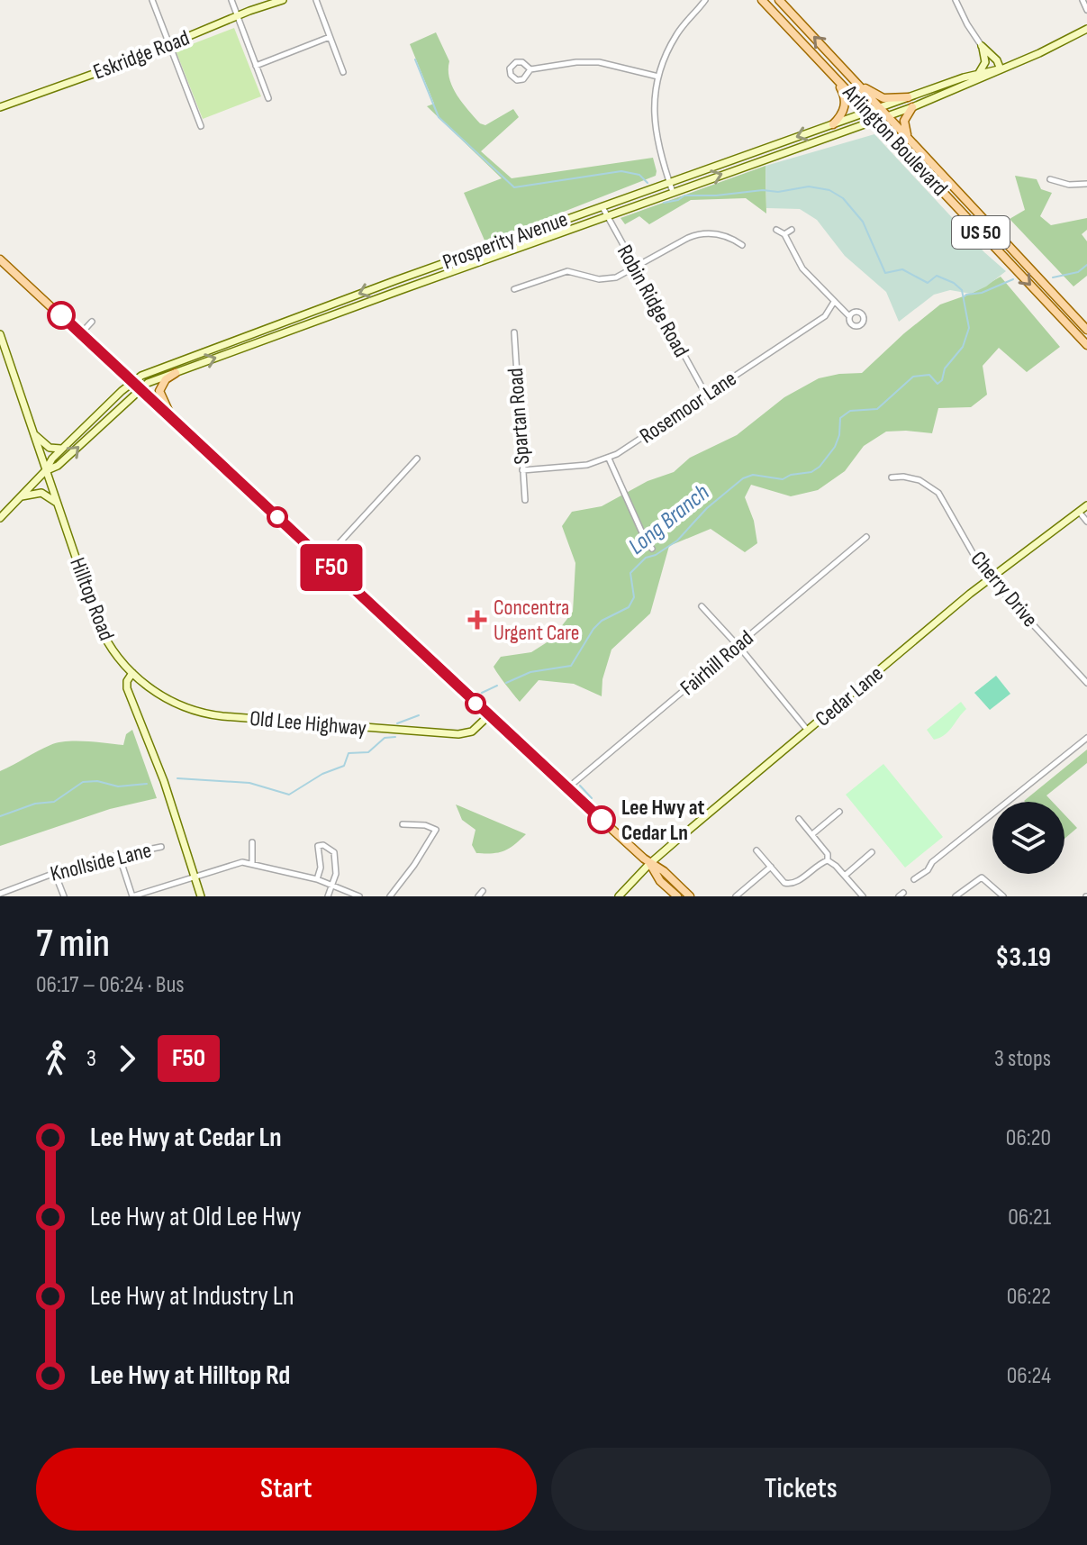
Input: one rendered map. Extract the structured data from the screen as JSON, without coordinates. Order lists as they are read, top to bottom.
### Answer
{
  "streets": {
    "main road": [
      "Eskridge Road",
      "Arlington Boulevard",
      "US 50",
      "Prosperity Avenue",
      "Hilltop Road",
      "Cedar Lane",
      "Old Lee Highway"
    ],
    "street": [
      "Robin Ridge Road",
      "Rosemoor Lane",
      "Spartan Road",
      "Cherry Drive",
      "Fairhill Road",
      "Knollside Lane"
    ]
  },
  "crossings": [
    ["Arlington Boulevard", "Prosperity Avenue"],
    ["Prosperity Avenue", "Robin Ridge Road"],
    ["Prosperity Avenue", "Hilltop Road"],
    ["Robin Ridge Road", "Rosemoor Lane"],
    ["Rosemoor Lane", "Spartan Road"],
    ["Cherry Drive", "Cedar Lane"],
    ["Hilltop Road", "Old Lee Highway"]
  ],
  "water": ["Long Branch"],
  "places": {
    "health": ["Concentra Urgent Care"],
    "other": ["Lee Hwy at Cedar Ln"]
  },
  "lines": ["bus line F50"],
  "page": {
    "on_map": "F50",
    "heading": ["7 min", "06:17 – 06:24 · Bus", "$3.19"],
    "legs": ["3", "F50", "3 stops"],
    "list": [
      {
        "name": "Lee Hwy at Cedar Ln",
        "value": "06:20"
      },
      {
        "name": "Lee Hwy at Old Lee Hwy",
        "value": "06:21"
      },
      {
        "name": "Lee Hwy at Industry Ln",
        "value": "06:22"
      },
      {
        "name": "Lee Hwy at Hilltop Rd",
        "value": "06:24"
      }
    ],
    "buttons": ["Start", "Tickets"]
  }
}
